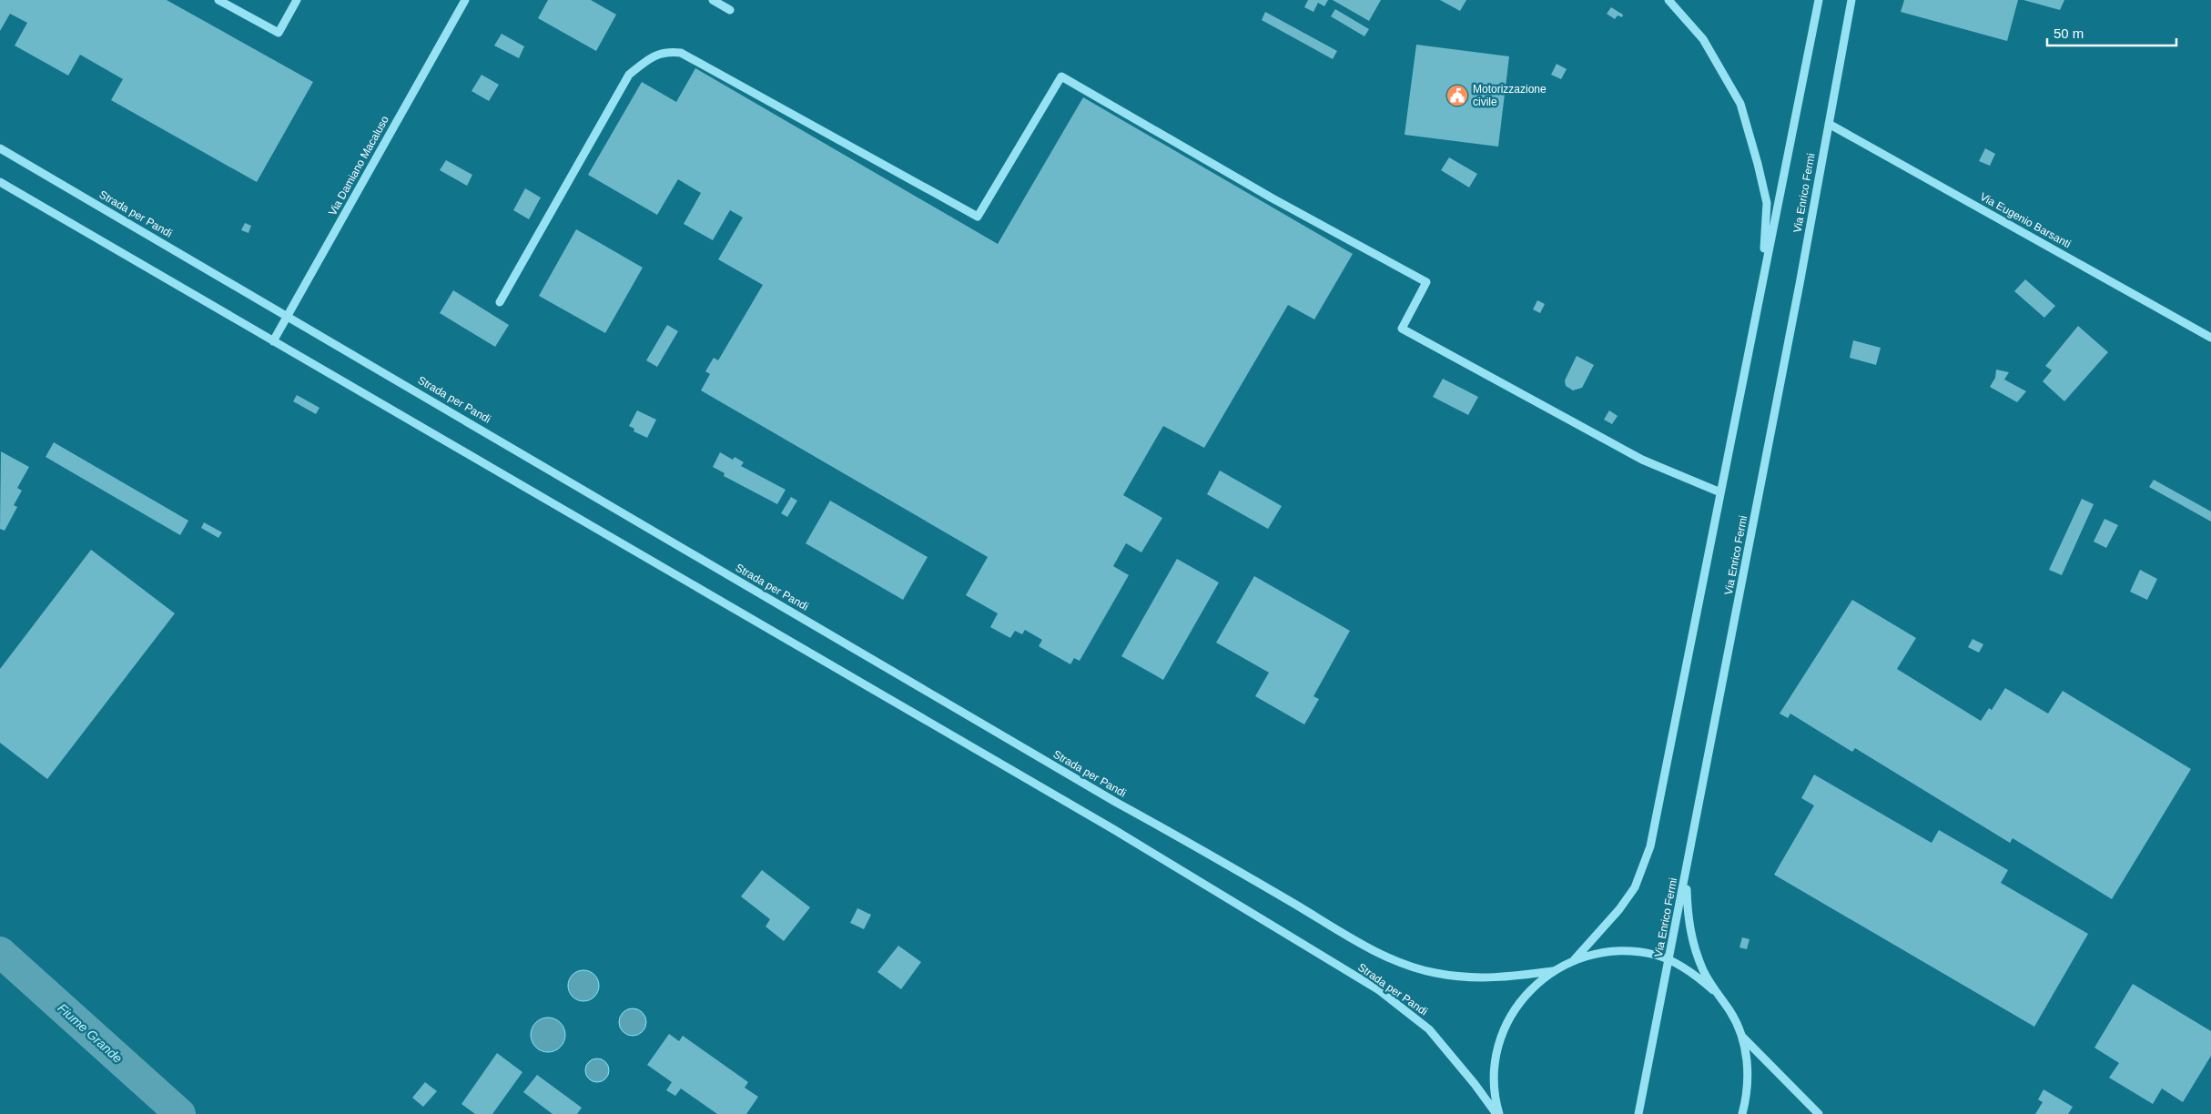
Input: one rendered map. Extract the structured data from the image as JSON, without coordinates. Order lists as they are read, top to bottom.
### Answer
{
  "streets": {
    "street": [
      "Via Damiano Macaluso",
      "Via Enrico Fermi",
      "Strada per Pandi",
      "Via Eugenio Barsanti"
    ]
  },
  "crossings": [
    ["Via Damiano Macaluso", "Strada per Pandi"],
    ["Via Enrico Fermi", "Via Eugenio Barsanti"]
  ],
  "water": ["Fiume Grande"],
  "places": {
    "public building": ["Motorizzazione civile"]
  },
  "scale_bar": "50 m"
}
